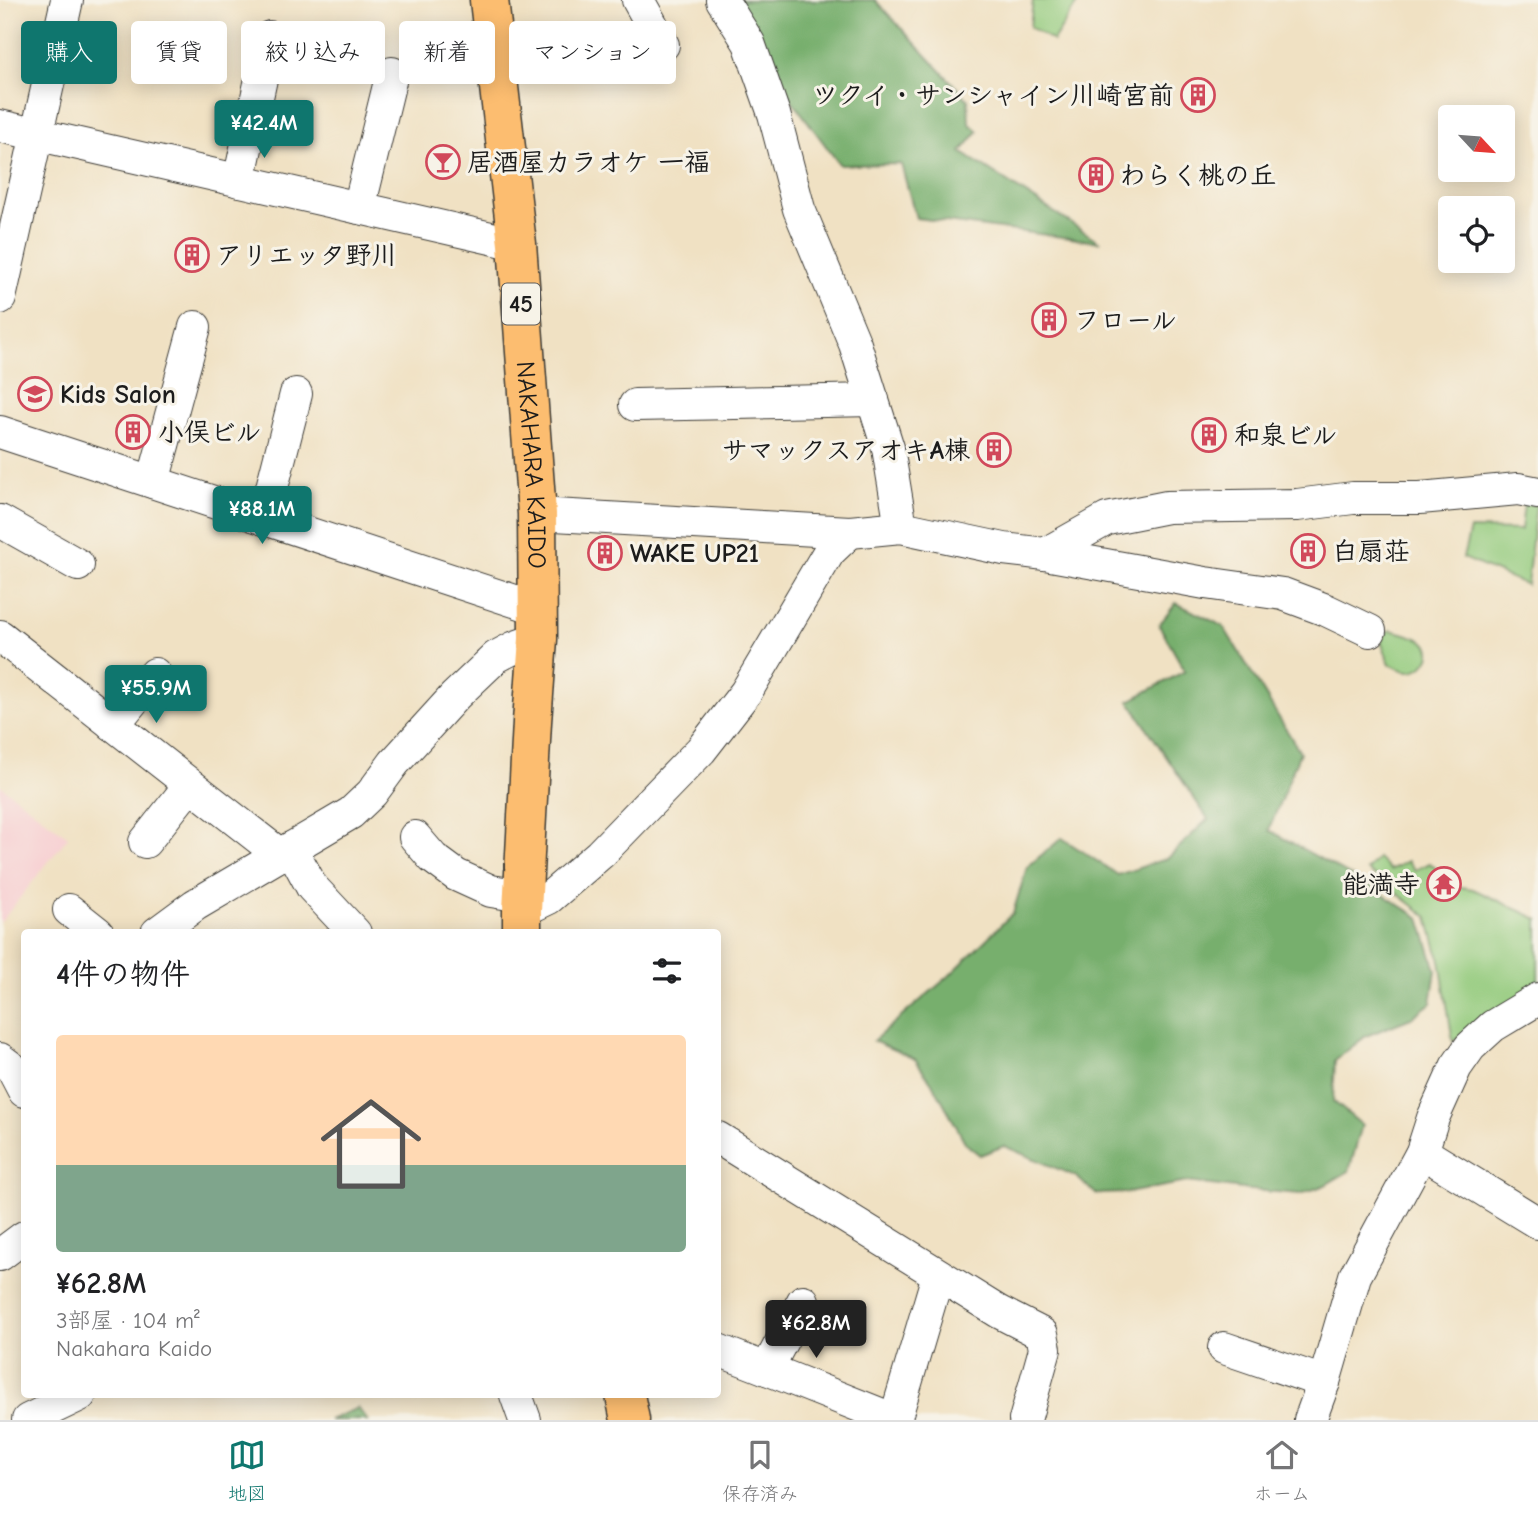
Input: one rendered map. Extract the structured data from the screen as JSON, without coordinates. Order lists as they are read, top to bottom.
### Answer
{
  "streets": {
    "main road": ["45", "NAKAHARA KAIDO"]
  },
  "places": {
    "building": [
      "ツクイ・サンシャイン川崎宮前",
      "わらく桃の丘",
      "アリエッタ野川",
      "フロール",
      "小俣ビル",
      "和泉ビル",
      "サマックスアオキA棟",
      "白扇荘",
      "WAKE UP21"
    ],
    "bar": ["居酒屋カラオケ 一福"],
    "school or university": ["Kids Salon"],
    "temple": ["能満寺"]
  },
  "north": "bottom right",
  "page": {
    "chip": [
      "購入",
      "賃貸",
      "絞り込み",
      "新着",
      "マンション"
    ],
    "price": [
      "¥42.4M",
      "¥88.1M",
      "¥55.9M",
      "¥62.8M"
    ],
    "heading": "4件の物件",
    "list": [
      {
        "name": "¥62.8M",
        "note": "3部屋 · 104 m² · Nakahara Kaido"
      }
    ],
    "tabs": ["地図", "保存済み", "ホーム"]
  }
}
